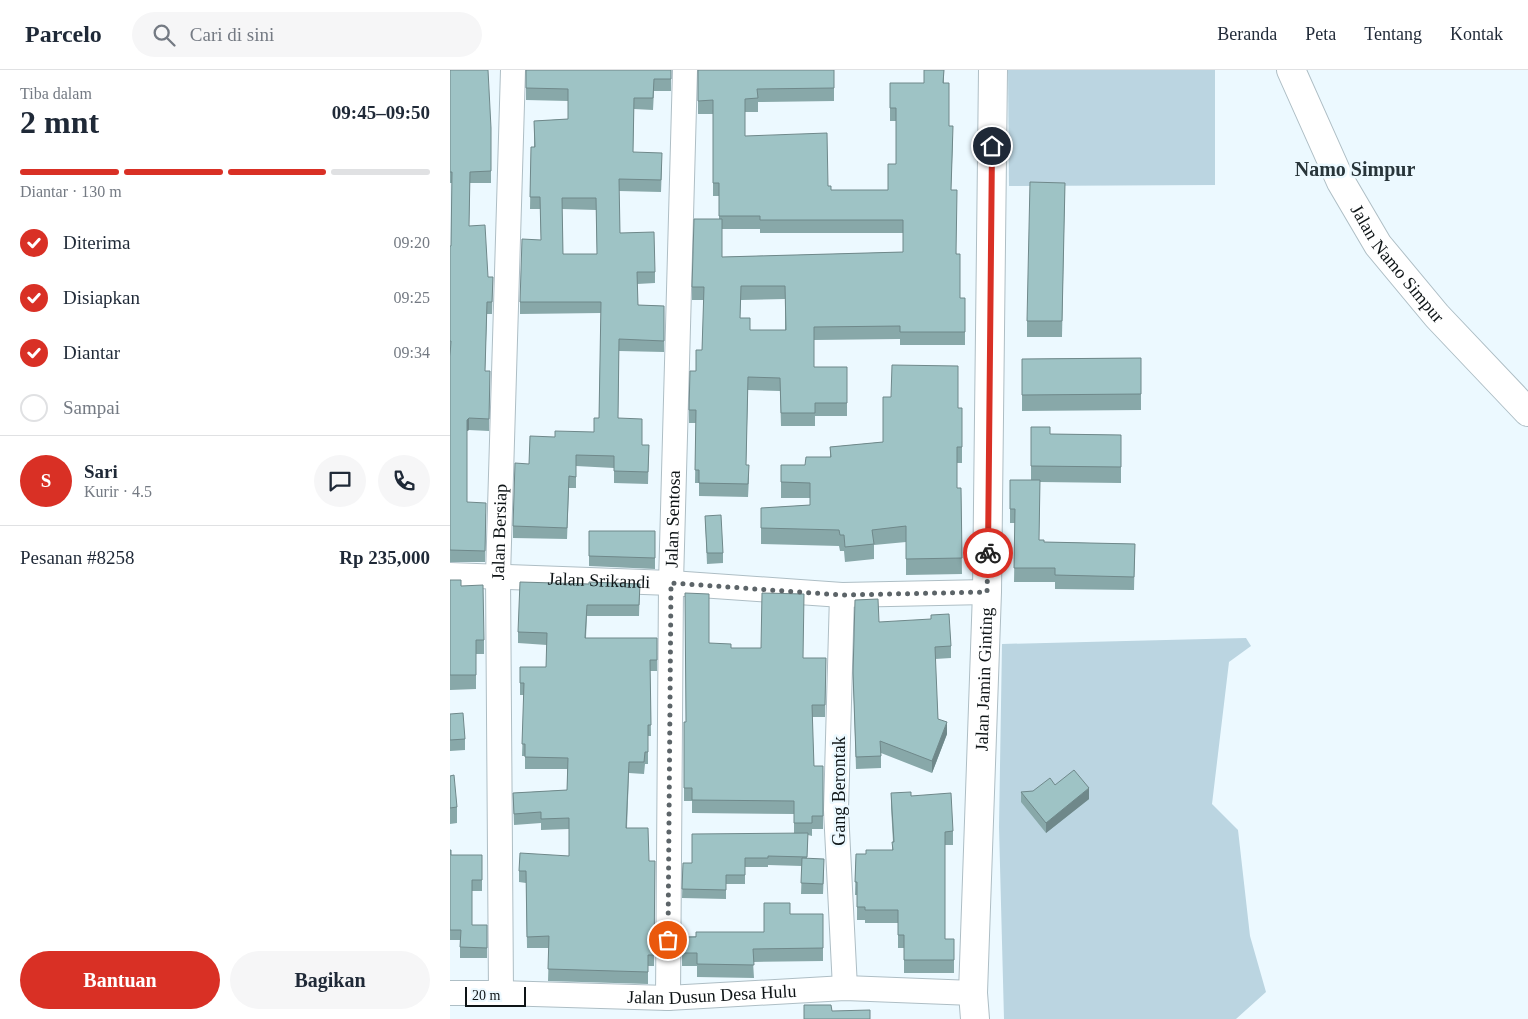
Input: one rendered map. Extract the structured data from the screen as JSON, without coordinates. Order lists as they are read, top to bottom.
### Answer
{
  "streets": {
    "main road": ["Jalan Namo Simpur", "Jalan Jamin Ginting"],
    "street": [
      "Jalan Sentosa",
      "Jalan Bersiap",
      "Jalan Srikandi",
      "Gang Berontak",
      "Jalan Dusun Desa Hulu"
    ]
  },
  "crossings": [
    ["Jalan Sentosa", "Jalan Srikandi"],
    ["Jalan Sentosa", "Jalan Dusun Desa Hulu"],
    ["Jalan Bersiap", "Jalan Srikandi"],
    ["Jalan Bersiap", "Jalan Dusun Desa Hulu"],
    ["Jalan Srikandi", "Jalan Jamin Ginting"],
    ["Jalan Srikandi", "Gang Berontak"],
    ["Jalan Jamin Ginting", "Jalan Dusun Desa Hulu"],
    ["Gang Berontak", "Jalan Dusun Desa Hulu"]
  ],
  "districts": ["Namo Simpur"],
  "scale_bar": "20 m",
  "page": {
    "header": "Parcelo",
    "search": "Cari di sini",
    "nav": [
      "Beranda",
      "Peta",
      "Tentang",
      "Kontak"
    ],
    "heading": ["2 mnt", "Tiba dalam", "09:45–09:50"],
    "panel": [
      "Sari",
      "Kurir · 4.5",
      "Pesanan #8258",
      "Rp 235,000"
    ],
    "bar": "Diantar · 130 m",
    "list": [
      ["Diterima", "09:20"],
      ["Disiapkan", "09:25"],
      ["Diantar", "09:34"],
      "Sampai"
    ],
    "round": "S",
    "buttons": ["Bantuan", "Bagikan"],
    "scale": "20 m"
  }
}
